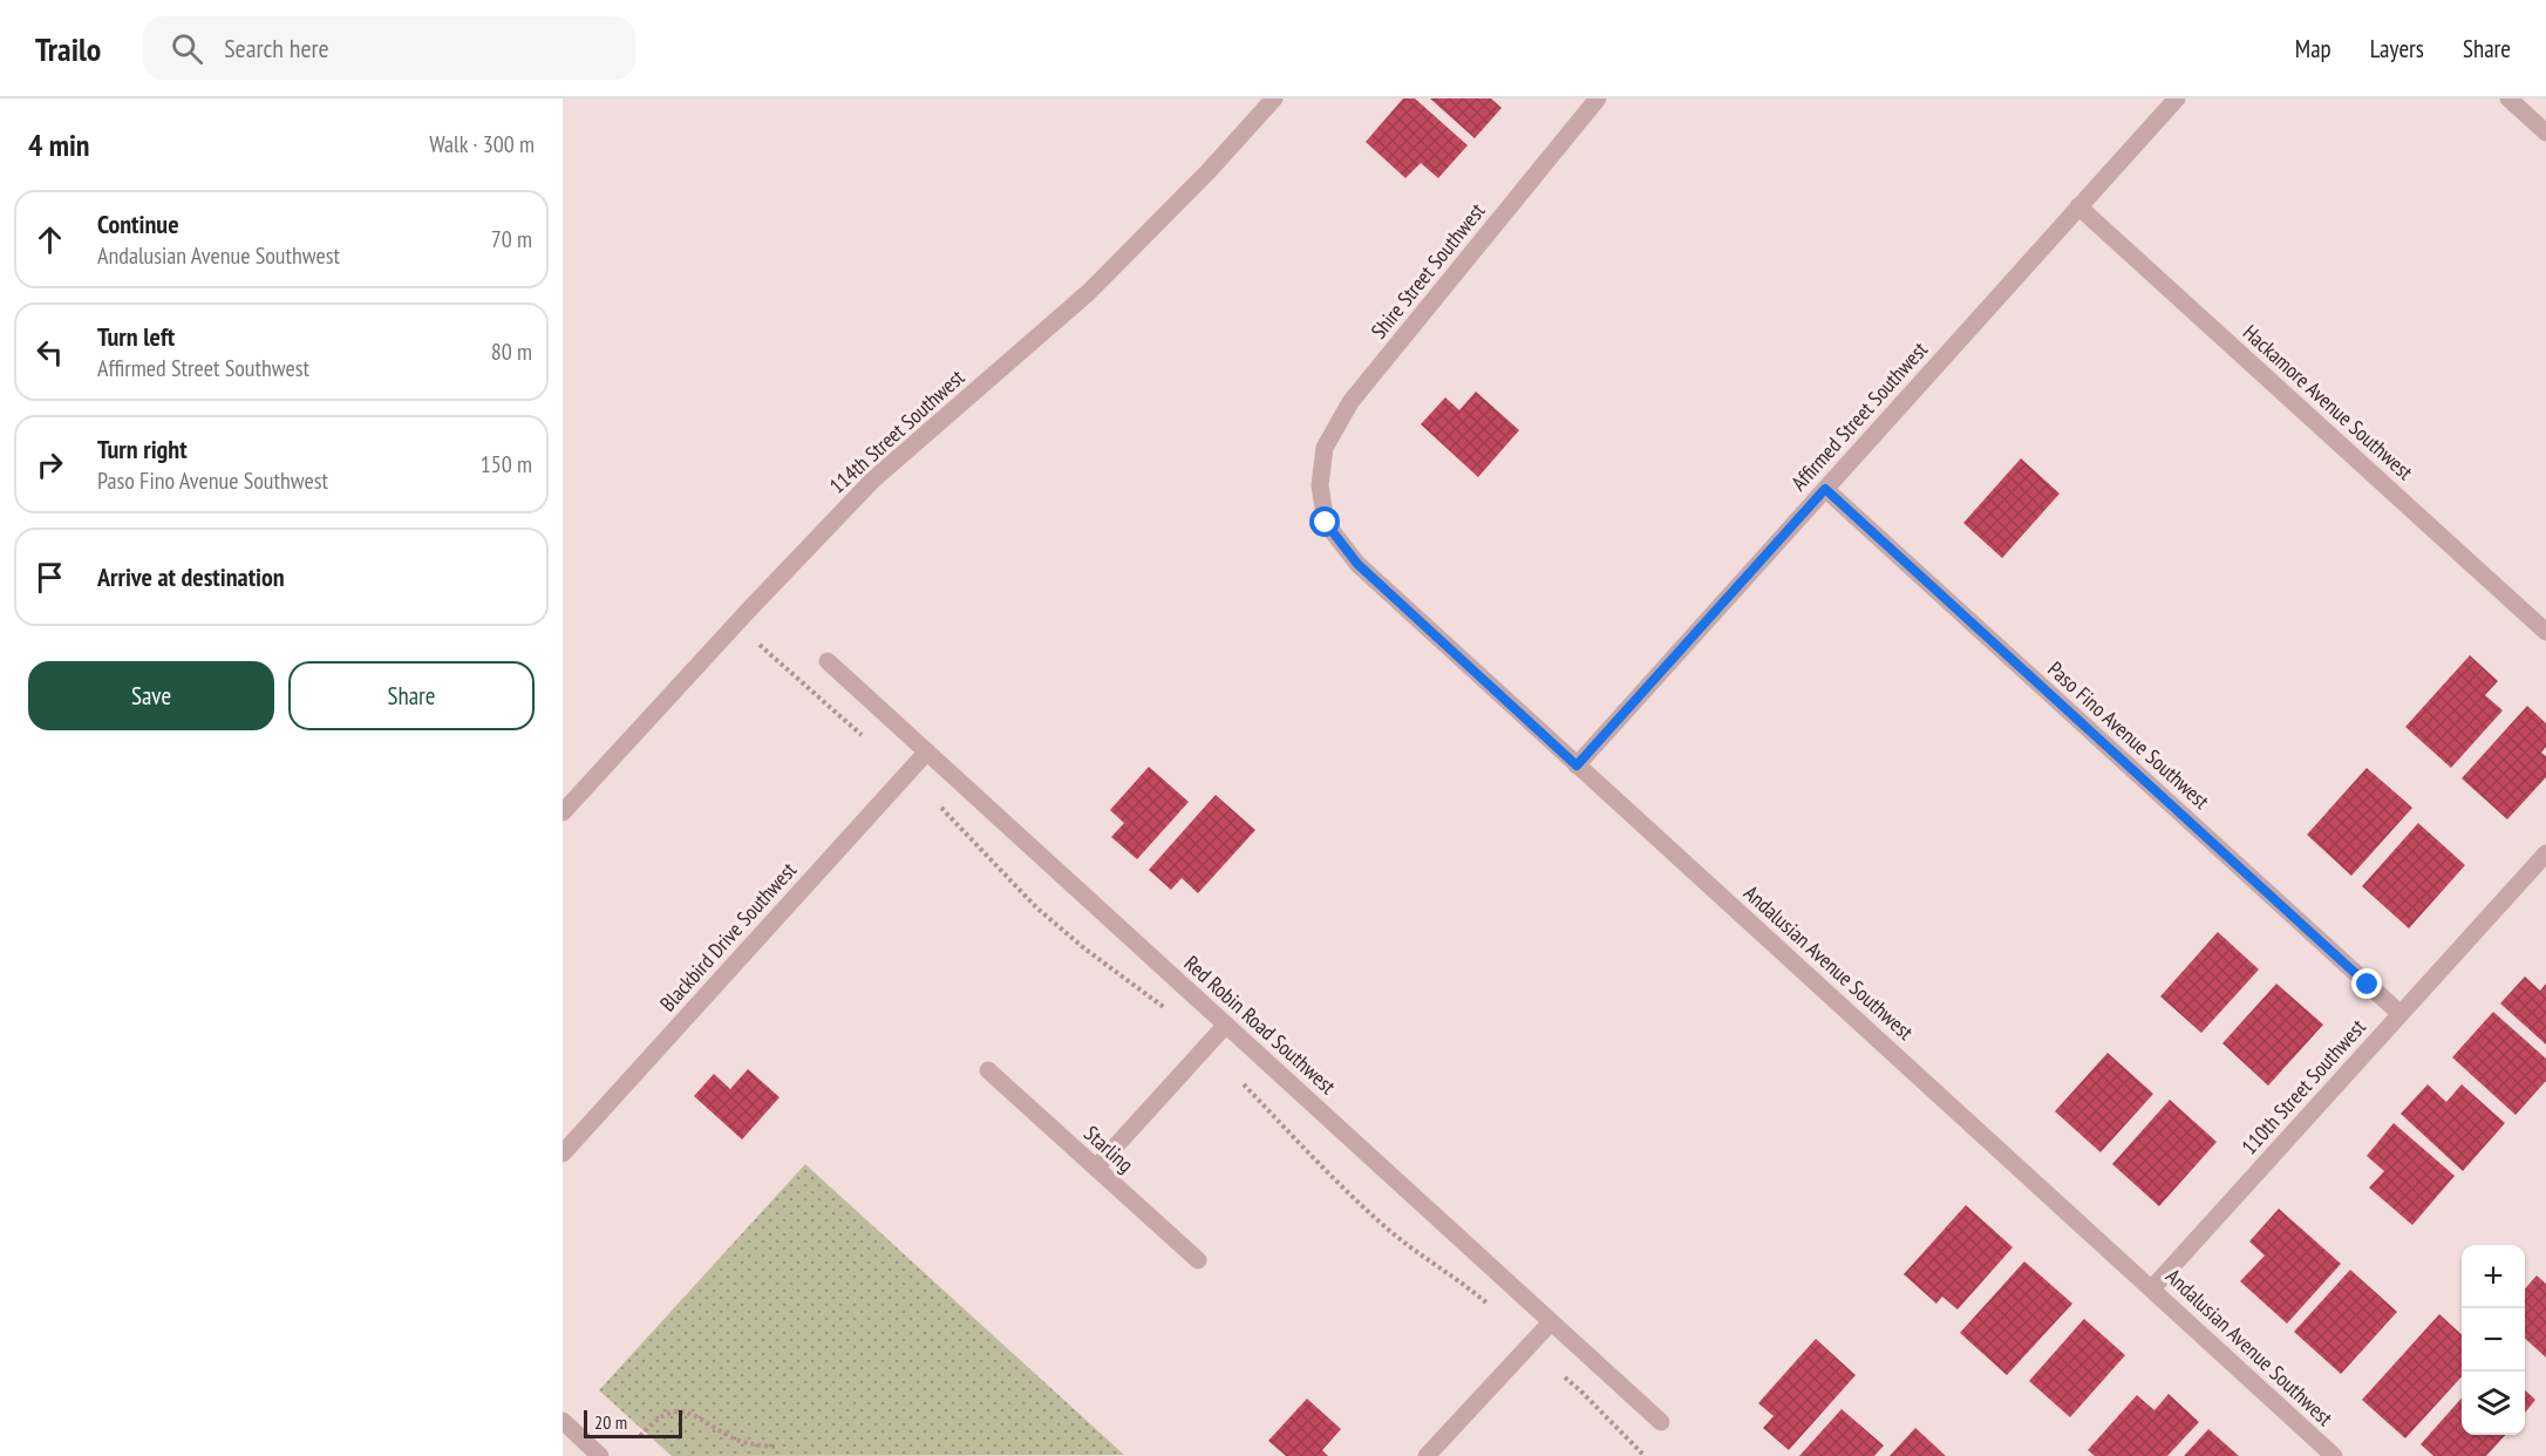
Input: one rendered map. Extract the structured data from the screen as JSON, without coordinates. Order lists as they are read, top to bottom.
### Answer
{
  "streets": {
    "street": [
      "Shire Street Southwest",
      "Hackamore Avenue Southwest",
      "Affirmed Street Southwest",
      "114th Street Southwest",
      "Paso Fino Avenue Southwest",
      "Blackbird Drive Southwest",
      "Andalusian Avenue Southwest",
      "Red Robin Road Southwest",
      "110th Street Southwest",
      "Starling"
    ]
  },
  "crossings": [
    ["Shire Street Southwest", "Andalusian Avenue Southwest"],
    ["Hackamore Avenue Southwest", "Affirmed Street Southwest"],
    ["Affirmed Street Southwest", "Paso Fino Avenue Southwest"],
    ["Affirmed Street Southwest", "Andalusian Avenue Southwest"],
    ["Paso Fino Avenue Southwest", "110th Street Southwest"],
    ["Blackbird Drive Southwest", "Red Robin Road Southwest"],
    ["Andalusian Avenue Southwest", "110th Street Southwest"]
  ],
  "scale_bar": "20 m",
  "page": {
    "header": "Trailo",
    "search": "Search here",
    "nav": ["Map", "Layers", "Share"],
    "heading": ["4 min", "Walk · 300 m"],
    "list": [
      ["Continue", "Andalusian Avenue Southwest", "70 m"],
      ["Turn left", "Affirmed Street Southwest", "80 m"],
      ["Turn right", "Paso Fino Avenue Southwest", "150 m"],
      "Arrive at destination"
    ],
    "buttons": ["Save", "Share"],
    "map_buttons": ["+", "−"],
    "scale": "20 m"
  }
}
